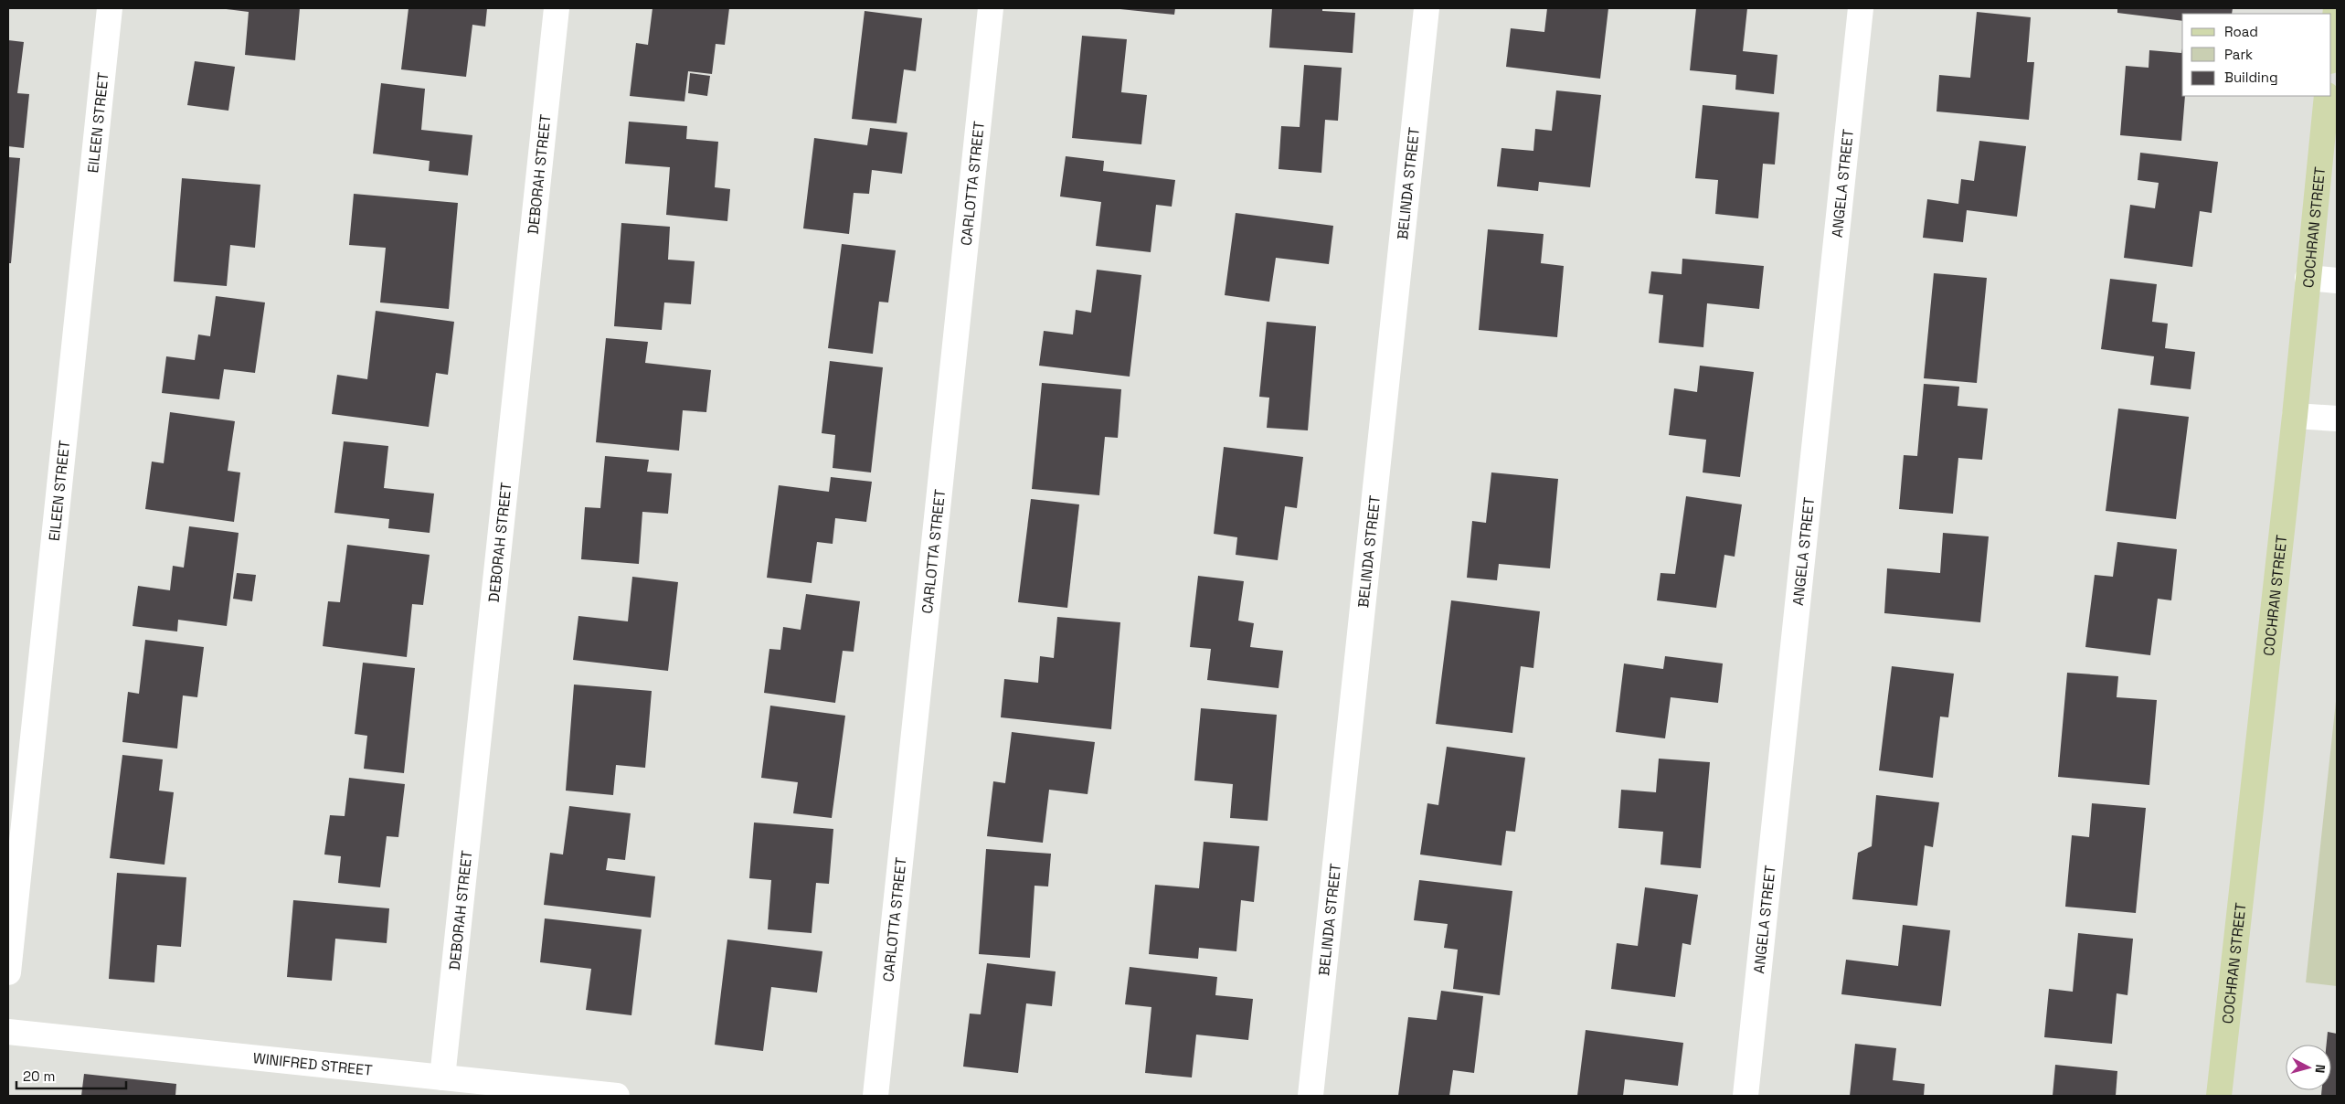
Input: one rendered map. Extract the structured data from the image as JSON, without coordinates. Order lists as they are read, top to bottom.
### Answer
{
  "streets": {
    "main road": ["COCHRAN STREET"],
    "street": [
      "EILEEN STREET",
      "DEBORAH STREET",
      "CARLOTTA STREET",
      "BELINDA STREET",
      "ANGELA STREET",
      "WINIFRED STREET"
    ]
  },
  "crossings": [
    ["DEBORAH STREET", "WINIFRED STREET"]
  ],
  "legend": ["Road", "Park", "Building"],
  "scale_bar": "20 m",
  "north": "right"
}
